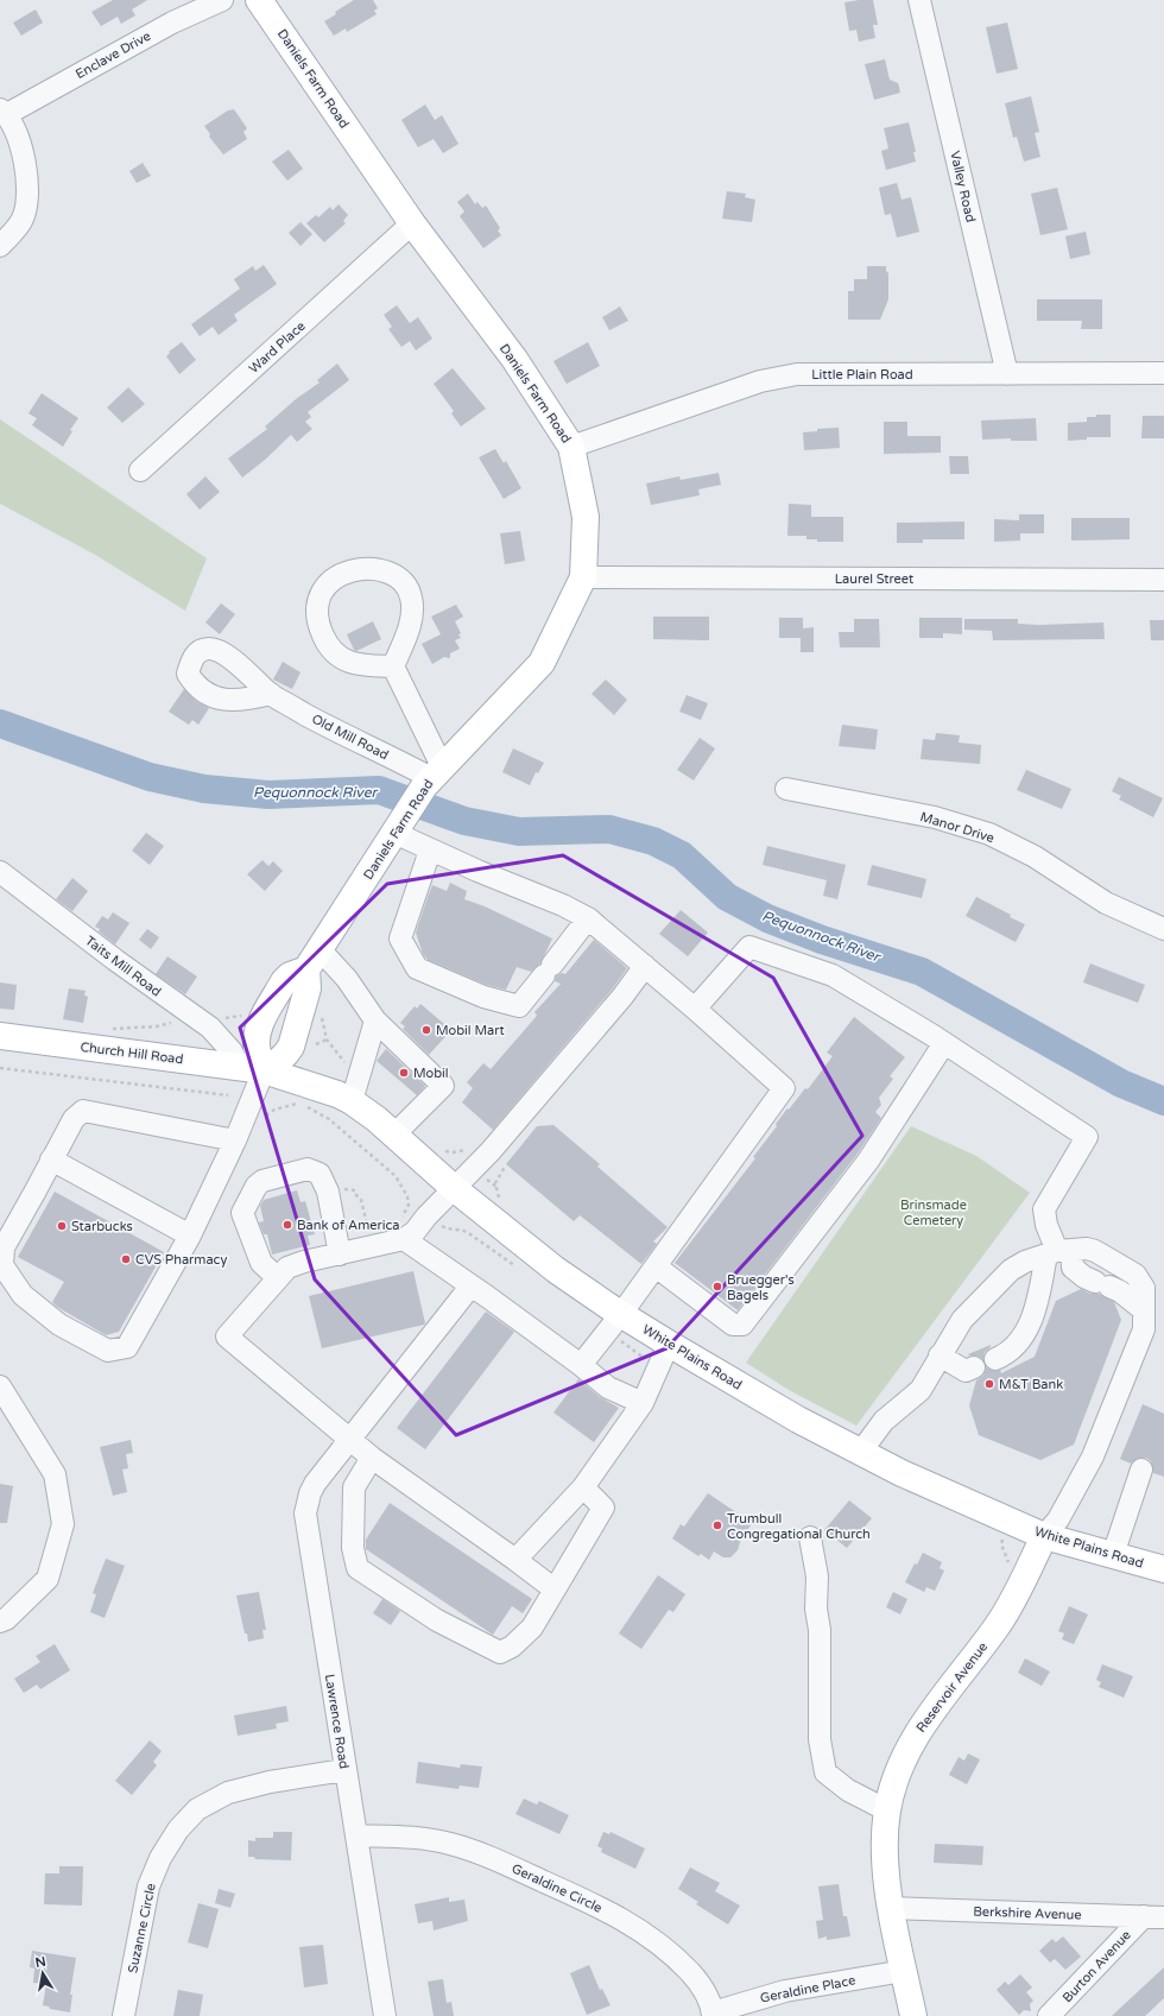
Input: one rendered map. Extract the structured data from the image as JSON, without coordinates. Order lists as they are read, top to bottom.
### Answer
{
  "streets": {
    "main road": [
      "Daniels Farm Road",
      "Church Hill Road",
      "White Plains Road",
      "Reservoir Avenue"
    ],
    "street": [
      "Enclave Drive",
      "Valley Road",
      "Ward Place",
      "Little Plain Road",
      "Laurel Street",
      "Old Mill Road",
      "Manor Drive",
      "Taits Mill Road",
      "Lawrence Road",
      "Geraldine Circle",
      "Berkshire Avenue",
      "Suzanne Circle",
      "Burton Avenue",
      "Geraldine Place"
    ]
  },
  "crossings": [
    ["Daniels Farm Road", "Ward Place"],
    ["Daniels Farm Road", "Little Plain Road"],
    ["Daniels Farm Road", "Laurel Street"],
    ["Daniels Farm Road", "Old Mill Road"],
    ["Valley Road", "Little Plain Road"],
    ["Taits Mill Road", "Church Hill Road"],
    ["Church Hill Road", "White Plains Road"],
    ["White Plains Road", "Reservoir Avenue"],
    ["Reservoir Avenue", "Berkshire Avenue"],
    ["Reservoir Avenue", "Geraldine Place"],
    ["Lawrence Road", "Geraldine Circle"],
    ["Lawrence Road", "Suzanne Circle"],
    ["Geraldine Circle", "Geraldine Place"],
    ["Berkshire Avenue", "Burton Avenue"]
  ],
  "water": ["Pequonnock River"],
  "parks": ["Brinsmade Cemetery"],
  "places": [
    "Mobil Mart",
    "Mobil",
    "Bank of America",
    "Starbucks",
    "CVS Pharmacy",
    "Bruegger's Bagels",
    "M&T Bank",
    "Trumbull Congregational Church"
  ],
  "north": "top"
}
